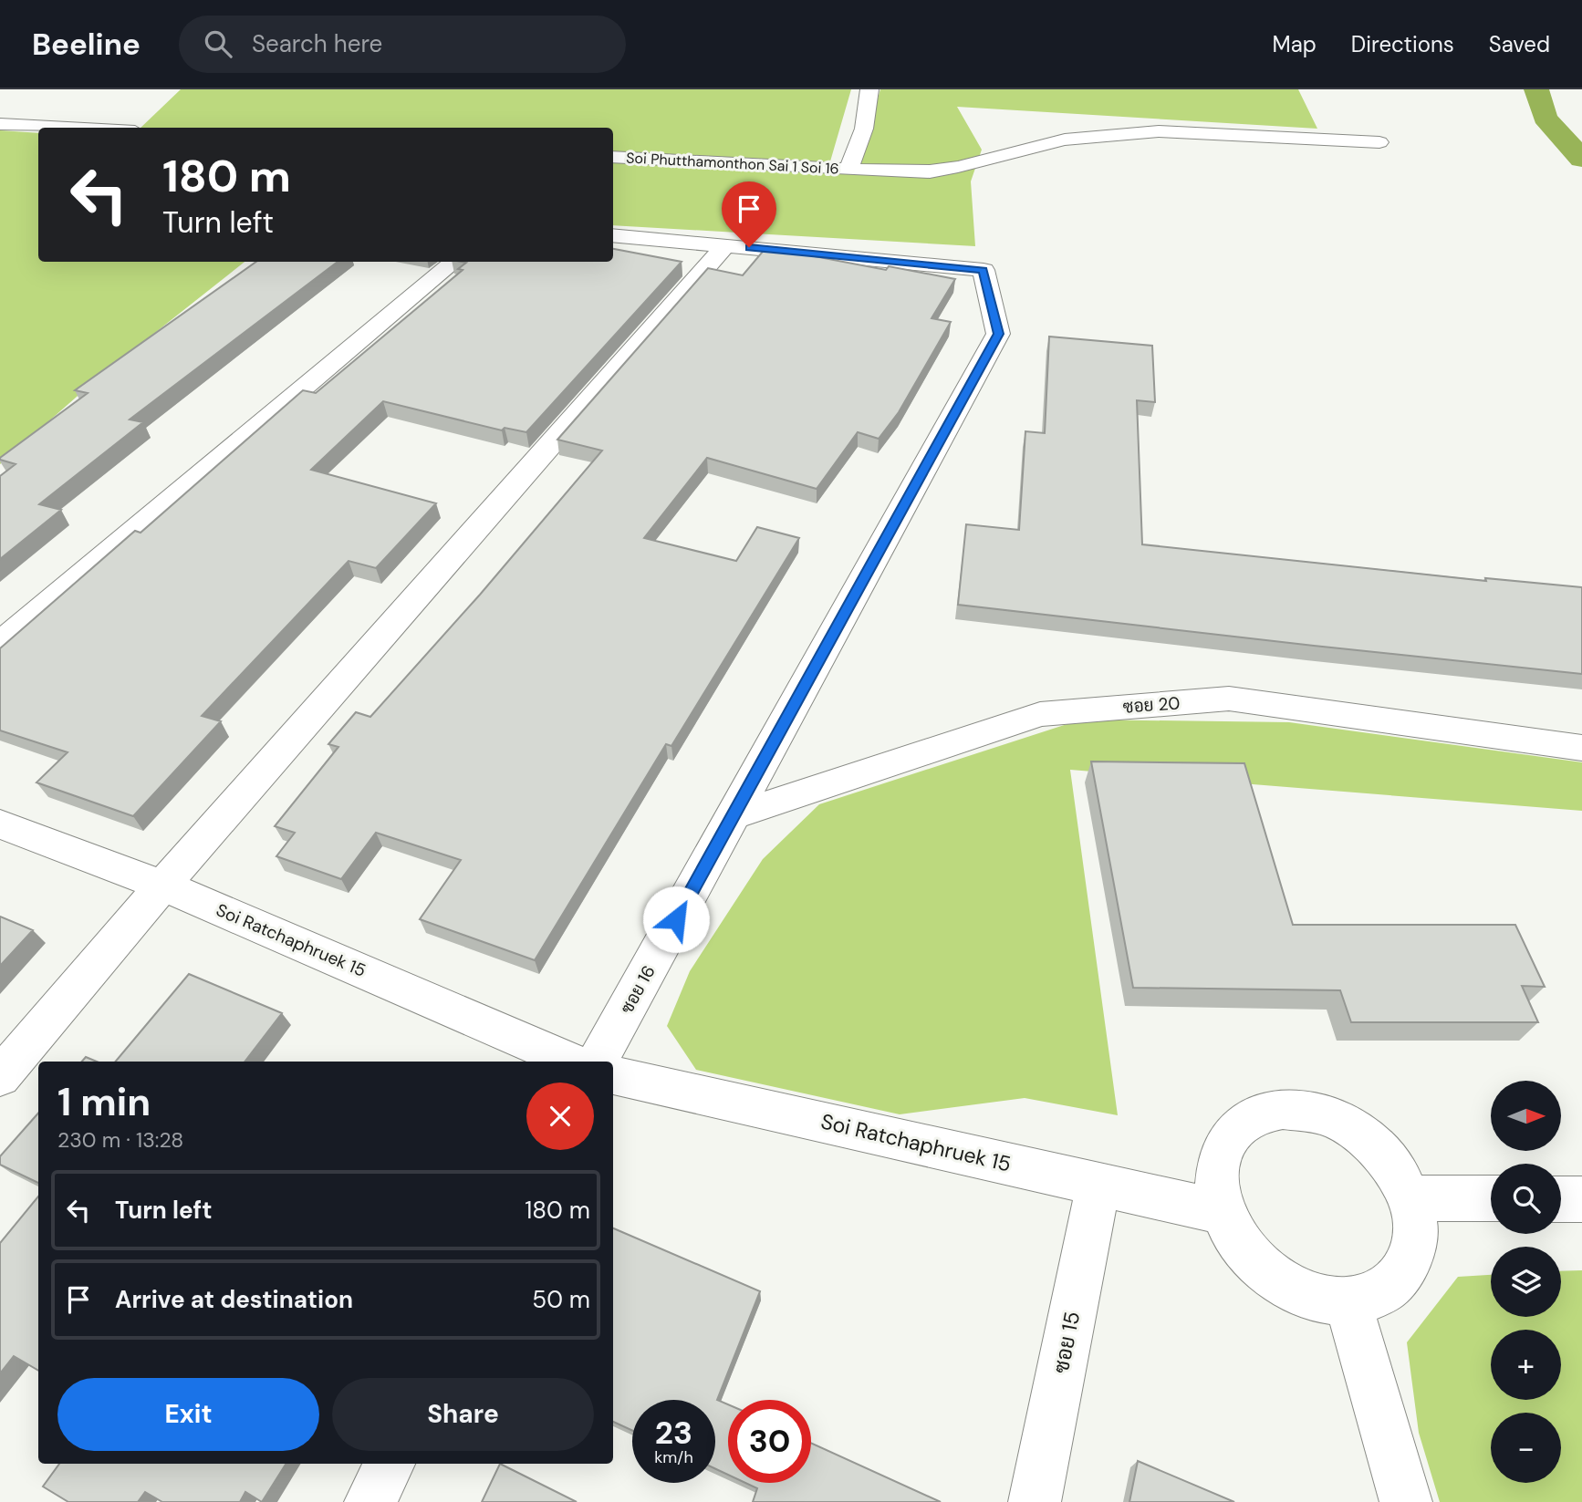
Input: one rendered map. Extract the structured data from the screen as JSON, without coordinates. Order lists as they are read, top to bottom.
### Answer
{
  "streets": {
    "street": [
      "Soi Phutthamonthon Sai 1 Soi 16",
      "ซอย 20",
      "Soi Ratchaphruek 15",
      "ซอย 16",
      "ซอย 15"
    ]
  },
  "crossings": [
    ["ซอย 20", "ซอย 16"],
    ["Soi Ratchaphruek 15", "ซอย 15"]
  ],
  "north": "right",
  "page": {
    "header": "Beeline",
    "search": "Search here",
    "nav": ["Map", "Directions", "Saved"],
    "turn": ["180 m", "Turn left"],
    "heading": ["1 min", "230 m · 13:28"],
    "map_buttons": ["+", "−"],
    "list": [
      {
        "name": "Turn left",
        "value": "180 m"
      },
      {
        "name": "Arrive at destination",
        "value": "50 m"
      }
    ],
    "buttons": ["Exit", "Share"],
    "speed": "23 km/h",
    "limit": "30"
  }
}
